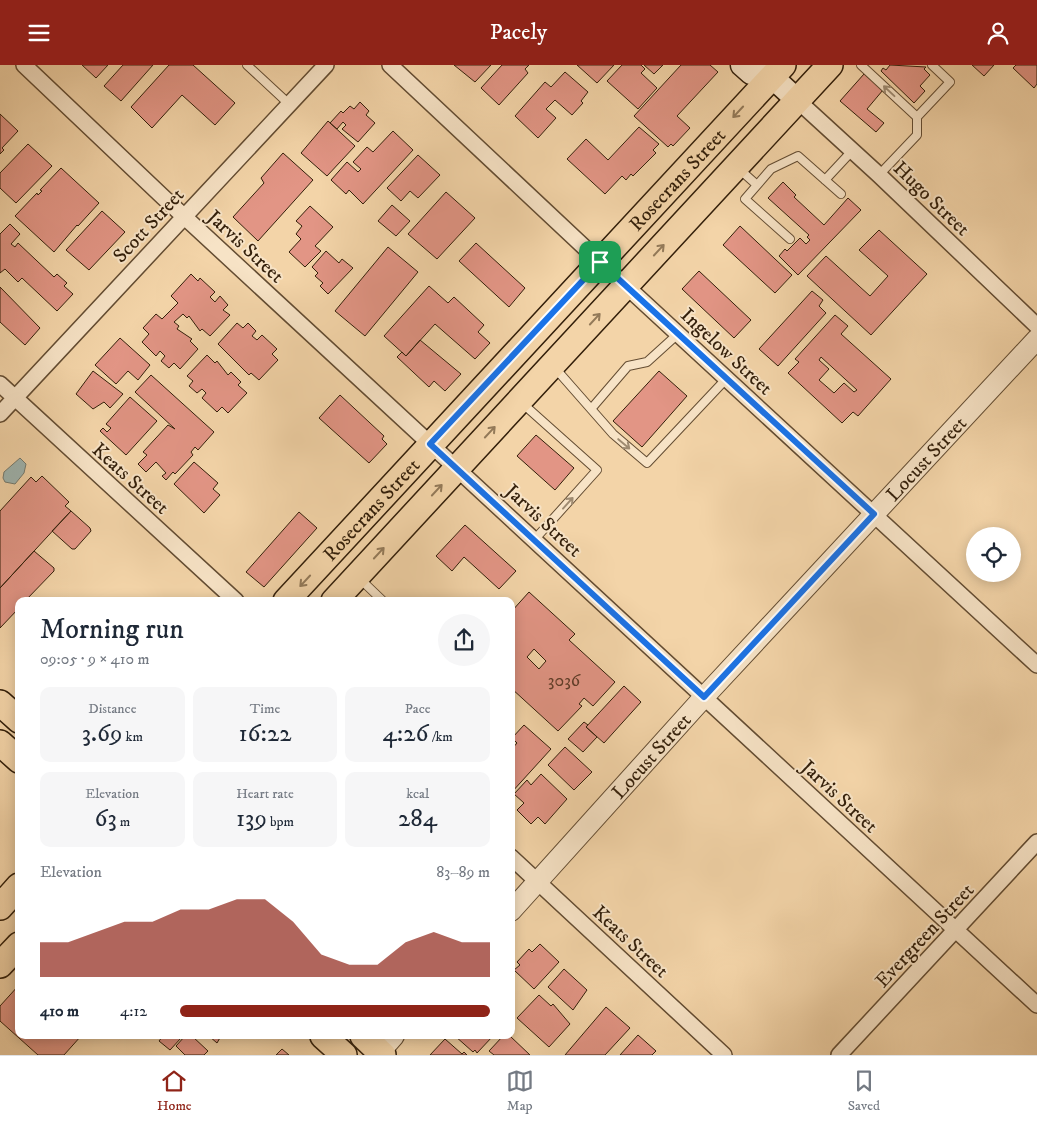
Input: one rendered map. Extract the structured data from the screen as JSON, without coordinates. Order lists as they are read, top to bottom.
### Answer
{
  "streets": {
    "main road": ["Rosecrans Street"],
    "street": [
      "Hugo Street",
      "Scott Street",
      "Jarvis Street",
      "Ingelow Street",
      "Locust Street",
      "Keats Street",
      "Evergreen Street"
    ]
  },
  "crossings": [
    ["Rosecrans Street", "Hugo Street"],
    ["Rosecrans Street", "Jarvis Street"],
    ["Rosecrans Street", "Ingelow Street"],
    ["Scott Street", "Jarvis Street"],
    ["Scott Street", "Keats Street"],
    ["Jarvis Street", "Locust Street"],
    ["Jarvis Street", "Evergreen Street"],
    ["Ingelow Street", "Locust Street"],
    ["Locust Street", "Keats Street"]
  ],
  "house_numbers": ["3036"],
  "page": {
    "header": "Pacely",
    "heading": ["Morning run", "09:05 · 9 × 410 m"],
    "stats": [
      ["Distance", "3.69 km"],
      ["Time", "16:22"],
      ["Pace", "4:26 /km"],
      ["Elevation", "63 m"],
      ["Heart rate", "139 bpm"],
      ["kcal", "284"]
    ],
    "chart": ["Elevation", "83–89 m"],
    "list": [
      {
        "name": "410 m",
        "note": "4:12"
      }
    ],
    "tabs": ["Home", "Map", "Saved"]
  }
}
